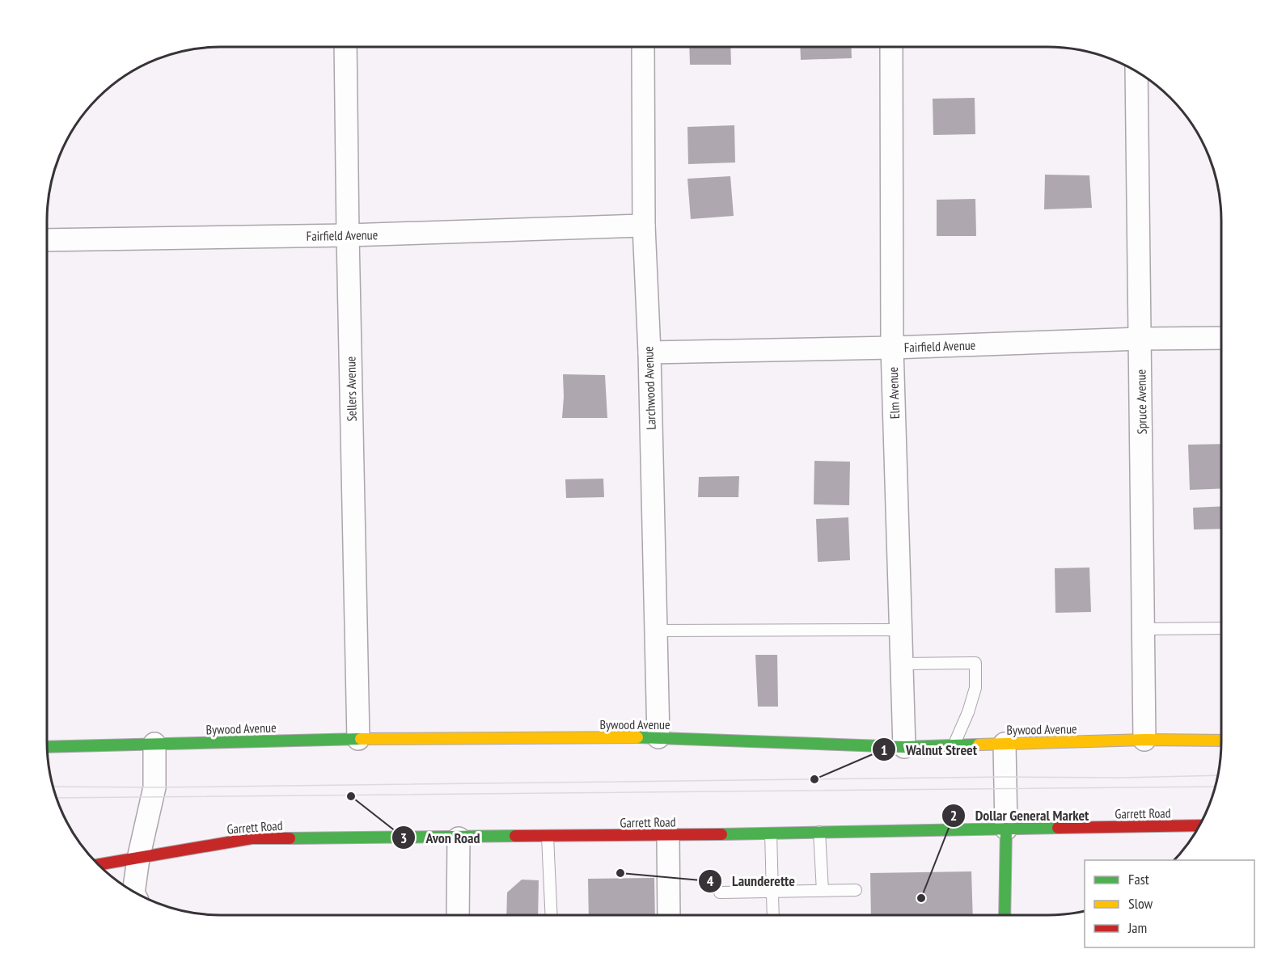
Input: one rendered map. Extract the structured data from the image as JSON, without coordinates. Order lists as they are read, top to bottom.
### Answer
{
  "streets": {
    "street": [
      "Fairfield Avenue",
      "Larchwood Avenue",
      "Sellers Avenue",
      "Elm Avenue",
      "Spruce Avenue",
      "Bywood Avenue",
      "Garrett Road"
    ]
  },
  "crossings": [
    ["Fairfield Avenue", "Larchwood Avenue"],
    ["Fairfield Avenue", "Sellers Avenue"],
    ["Fairfield Avenue", "Elm Avenue"],
    ["Fairfield Avenue", "Spruce Avenue"],
    ["Larchwood Avenue", "Bywood Avenue"],
    ["Sellers Avenue", "Bywood Avenue"],
    ["Elm Avenue", "Bywood Avenue"],
    ["Spruce Avenue", "Bywood Avenue"]
  ],
  "places": [
    "Walnut Street",
    "Avon Road",
    "Launderette",
    "Dollar General Market"
  ],
  "legend": ["Fast", "Slow", "Jam"]
}
